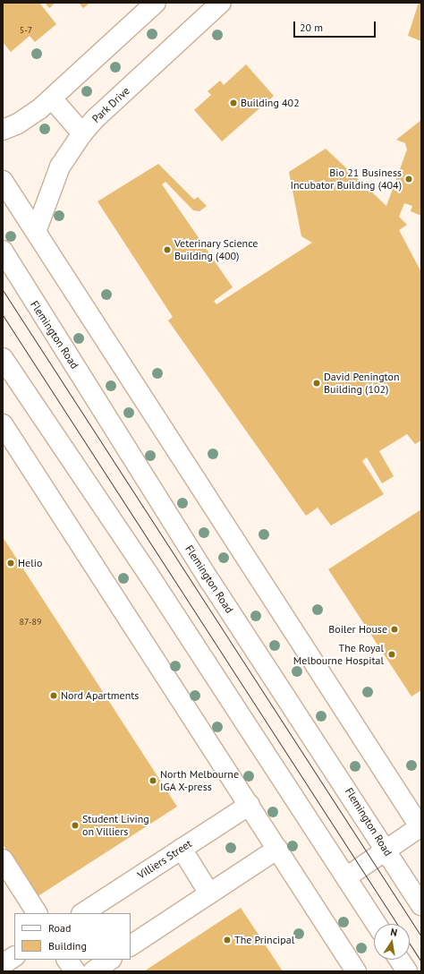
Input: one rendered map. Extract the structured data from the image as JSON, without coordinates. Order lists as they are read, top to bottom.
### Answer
{
  "streets": {
    "main road": ["Park Drive", "Flemington Road", "Villiers Street"]
  },
  "places": [
    "Building 402",
    "Bio 21 Business Incubator Building (404)",
    "Veterinary Science Building (400)",
    "David Penington Building (102)",
    "Helio",
    "Boiler House",
    "The Royal Melbourne Hospital",
    "Nord Apartments",
    "North Melbourne IGA X-press",
    "Student Living on Villiers",
    "The Principal"
  ],
  "house_numbers": ["5-7", "87-89"],
  "legend": ["Road", "Building"],
  "scale_bar": "20 m",
  "north": "top"
}
